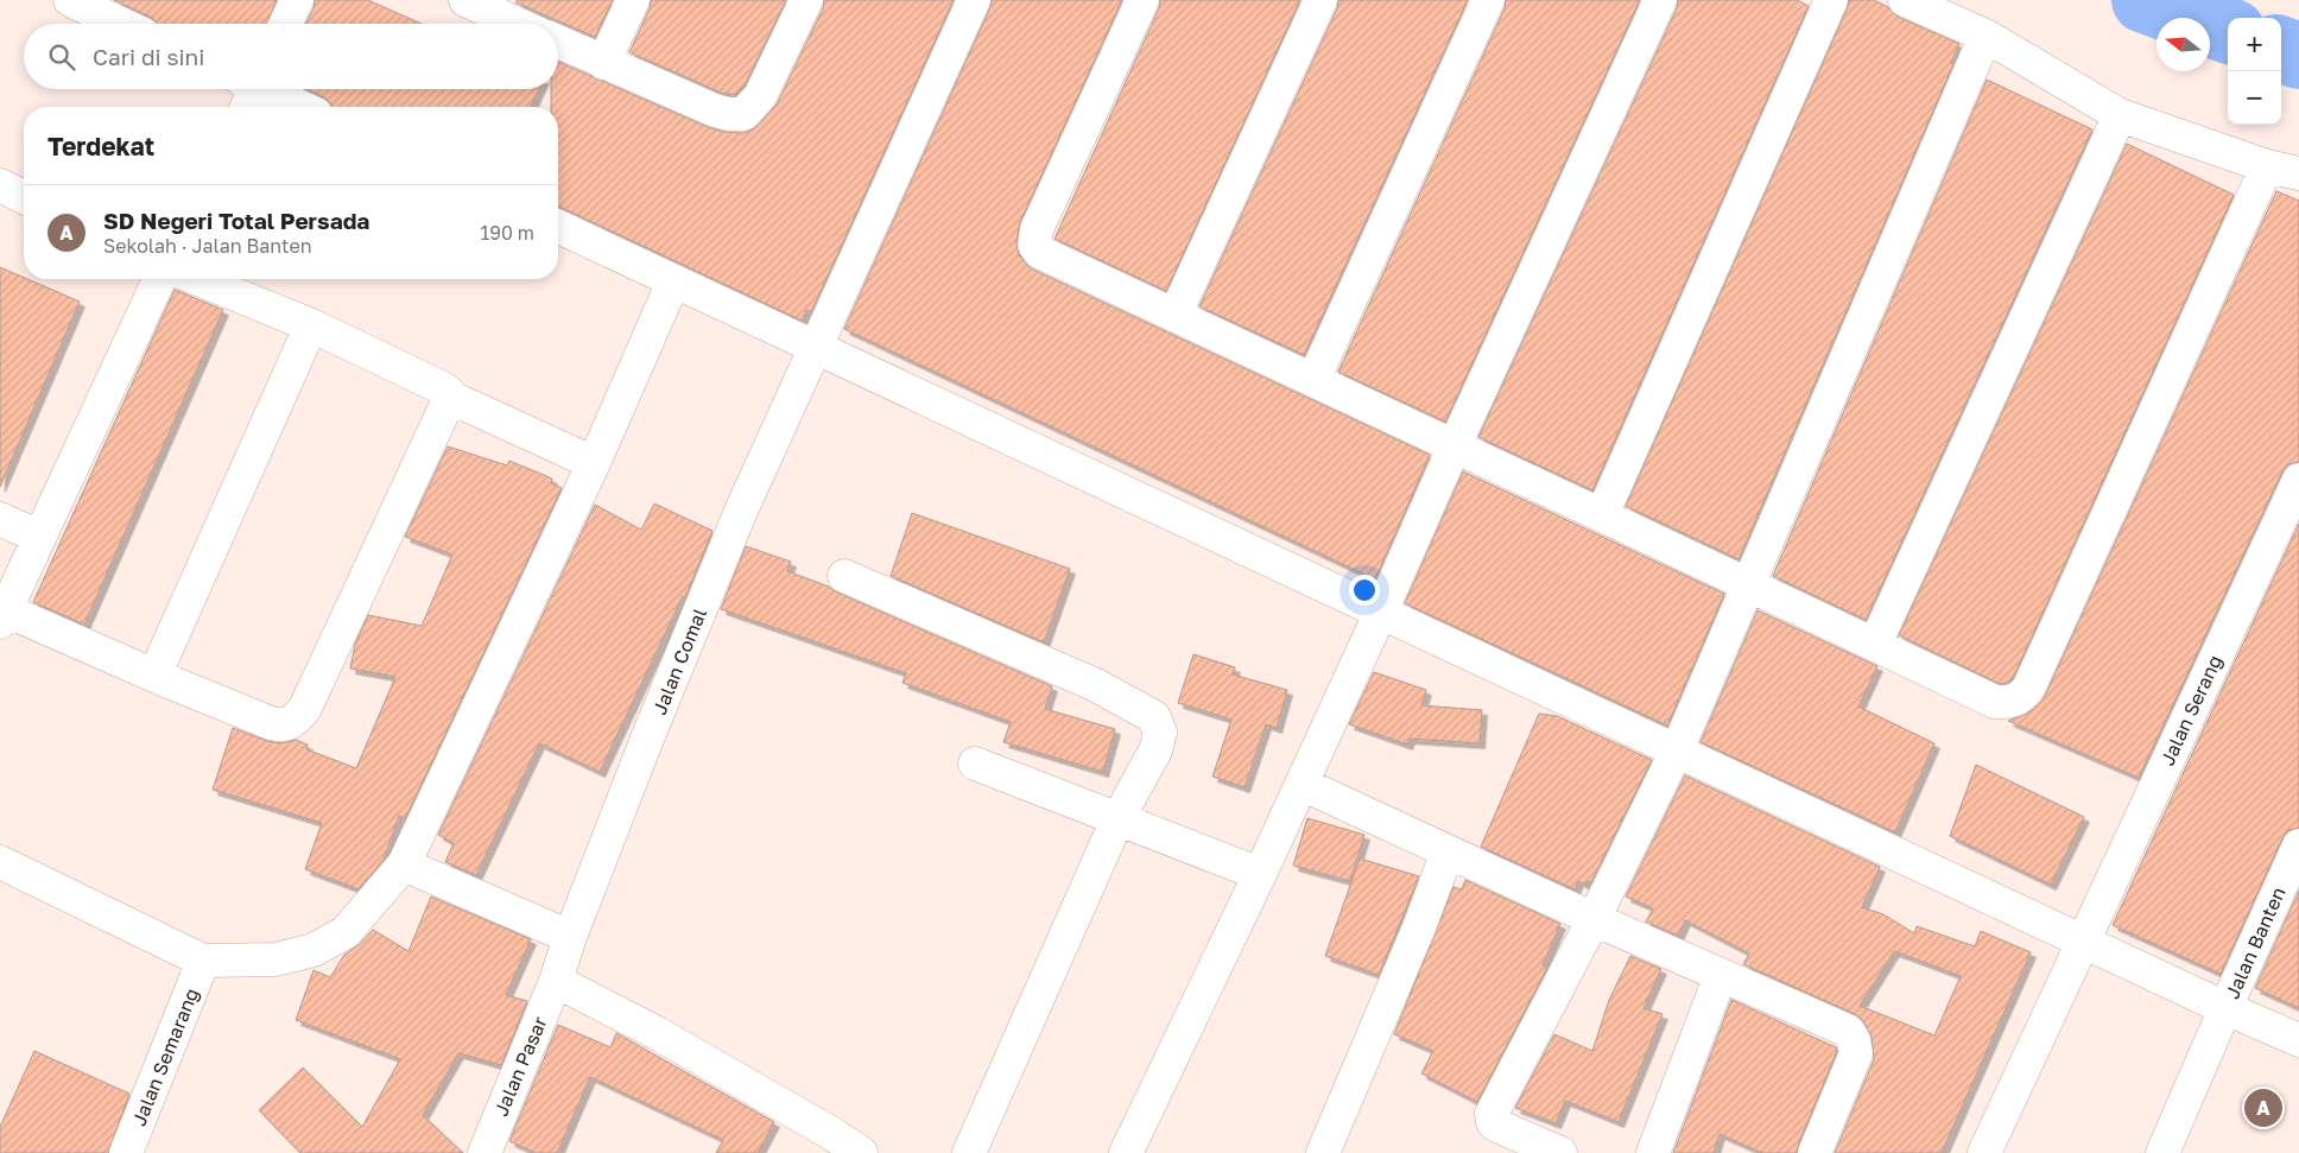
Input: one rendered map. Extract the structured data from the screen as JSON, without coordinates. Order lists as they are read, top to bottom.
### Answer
{
  "streets": {
    "street": [
      "Jalan Comal",
      "Jalan Serang",
      "Jalan Banten",
      "Jalan Semarang",
      "Jalan Pasar"
    ]
  },
  "crossings": [
    ["Jalan Comal", "Jalan Pasar"]
  ],
  "north": "left",
  "page": {
    "map_buttons": ["+", "−"],
    "search": "Cari di sini",
    "heading": "Terdekat",
    "list": [
      {
        "mark": "A",
        "name": "SD Negeri Total Persada",
        "note": "Sekolah · Jalan Banten",
        "value": "190 m"
      }
    ],
    "pins": "A"
  }
}
